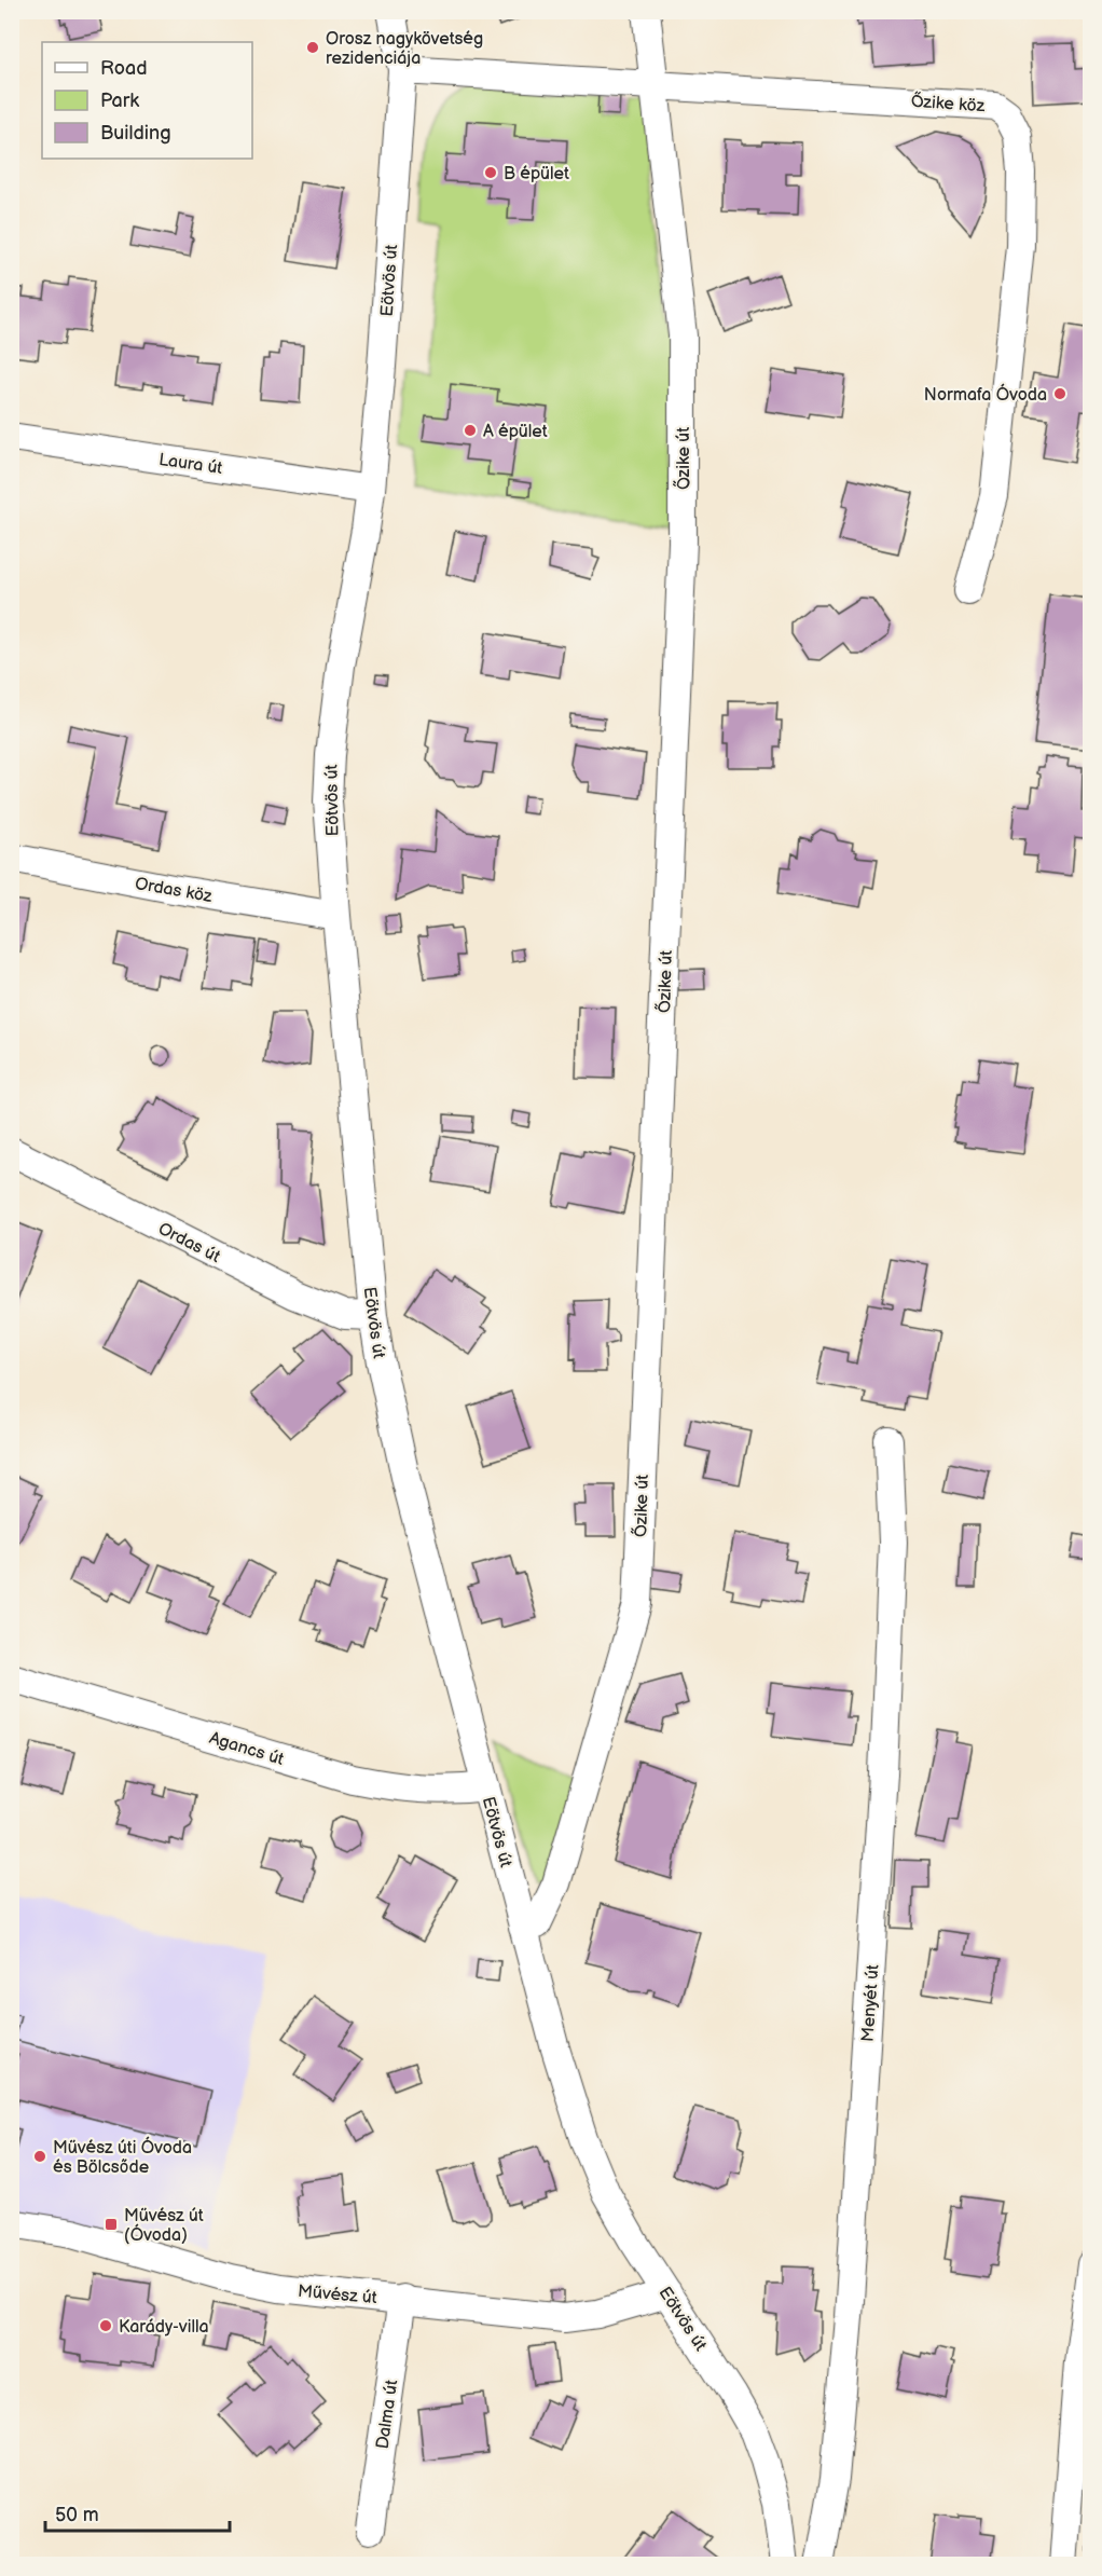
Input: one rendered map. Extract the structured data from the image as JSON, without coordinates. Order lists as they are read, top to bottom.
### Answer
{
  "streets": {
    "street": [
      "Őzike köz",
      "Eötvös út",
      "Őzike út",
      "Laura út",
      "Ordas köz",
      "Ordas út",
      "Agancs út",
      "Menyét út",
      "Művész út",
      "Dalma út"
    ]
  },
  "crossings": [
    ["Őzike köz", "Eötvös út"],
    ["Őzike köz", "Őzike út"],
    ["Eötvös út", "Őzike út"],
    ["Eötvös út", "Laura út"],
    ["Eötvös út", "Ordas köz"],
    ["Eötvös út", "Ordas út"],
    ["Eötvös út", "Agancs út"],
    ["Eötvös út", "Művész út"],
    ["Művész út", "Dalma út"]
  ],
  "places": {
    "other": [
      "Orosz nagykövetség rezidenciája",
      "B épület",
      "Normafa Óvoda",
      "A épület",
      "Művész úti Óvoda és Bölcsőde",
      "Karády-villa"
    ],
    "transit": ["Művész út (Óvoda)"]
  },
  "legend": ["Road", "Park", "Building"],
  "scale_bar": "50 m"
}
